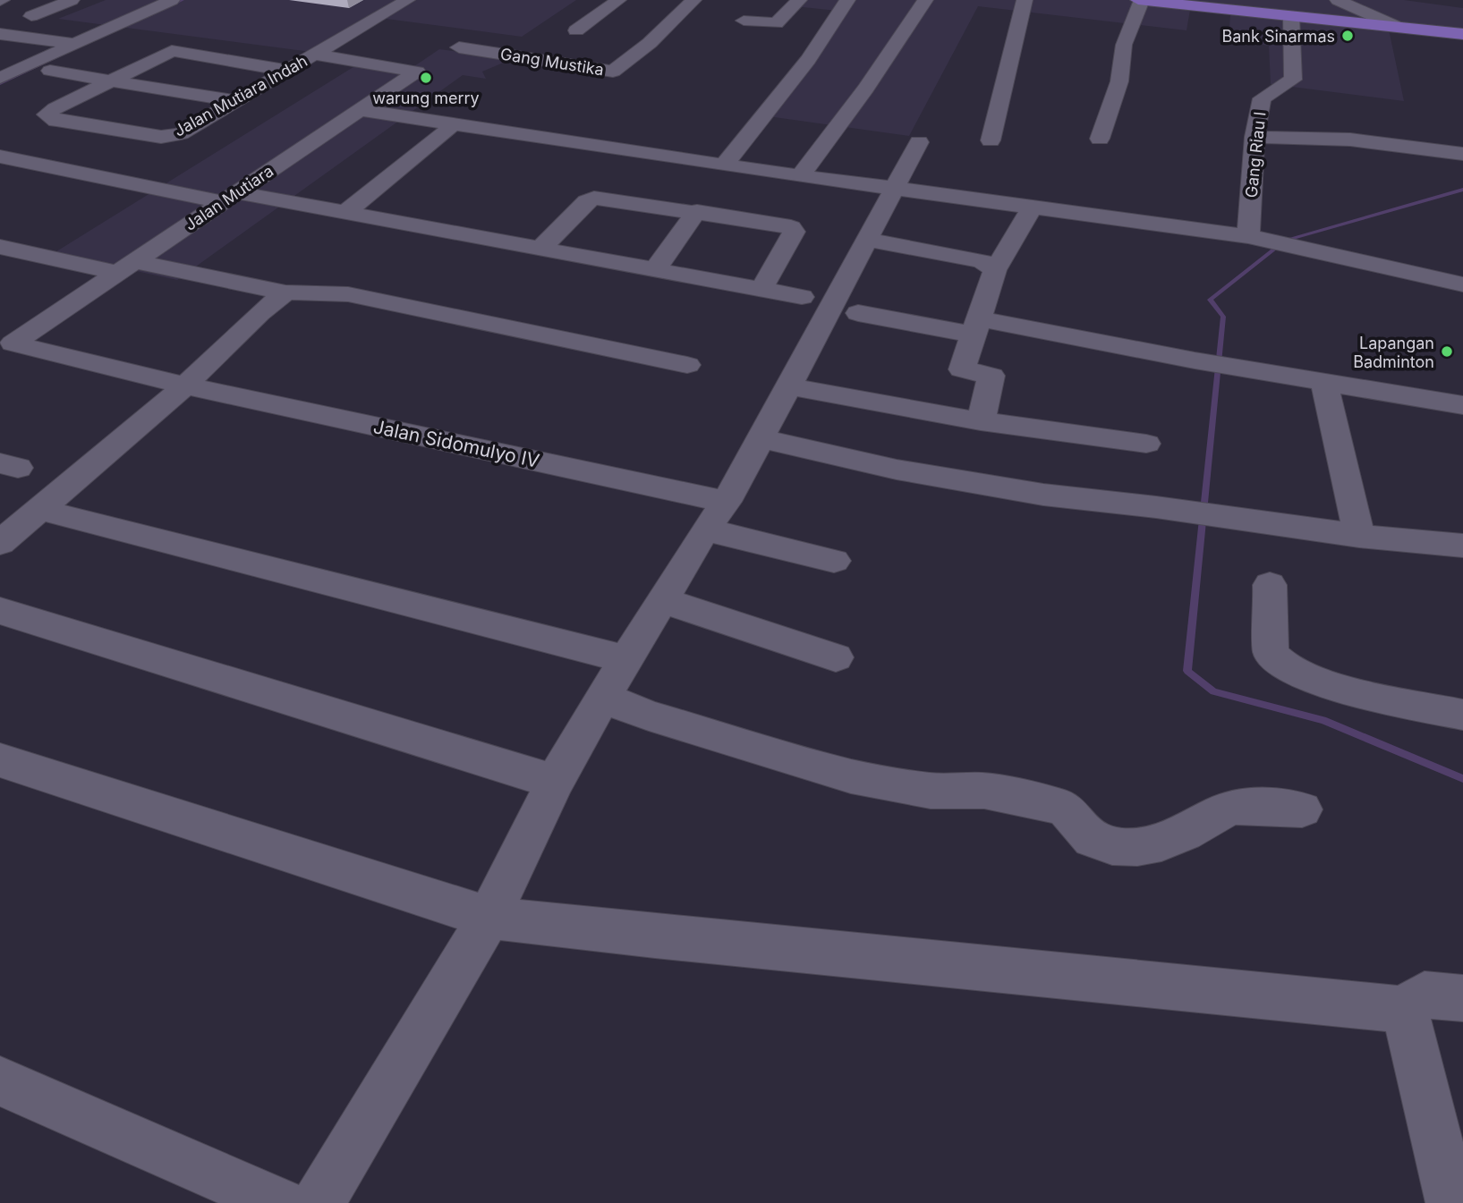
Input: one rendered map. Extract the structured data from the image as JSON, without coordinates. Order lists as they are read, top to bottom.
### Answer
{
  "streets": {
    "street": [
      "Gang Mustika",
      "Jalan Mutiara Indah",
      "Gang Riau I",
      "Jalan Mutiara",
      "Jalan Sidomulyo IV"
    ]
  },
  "crossings": [
    ["Jalan Mutiara Indah", "Jalan Mutiara"],
    ["Jalan Mutiara", "Jalan Sidomulyo IV"]
  ],
  "places": ["Bank Sinarmas", "warung merry", "Lapangan Badminton"]
}
